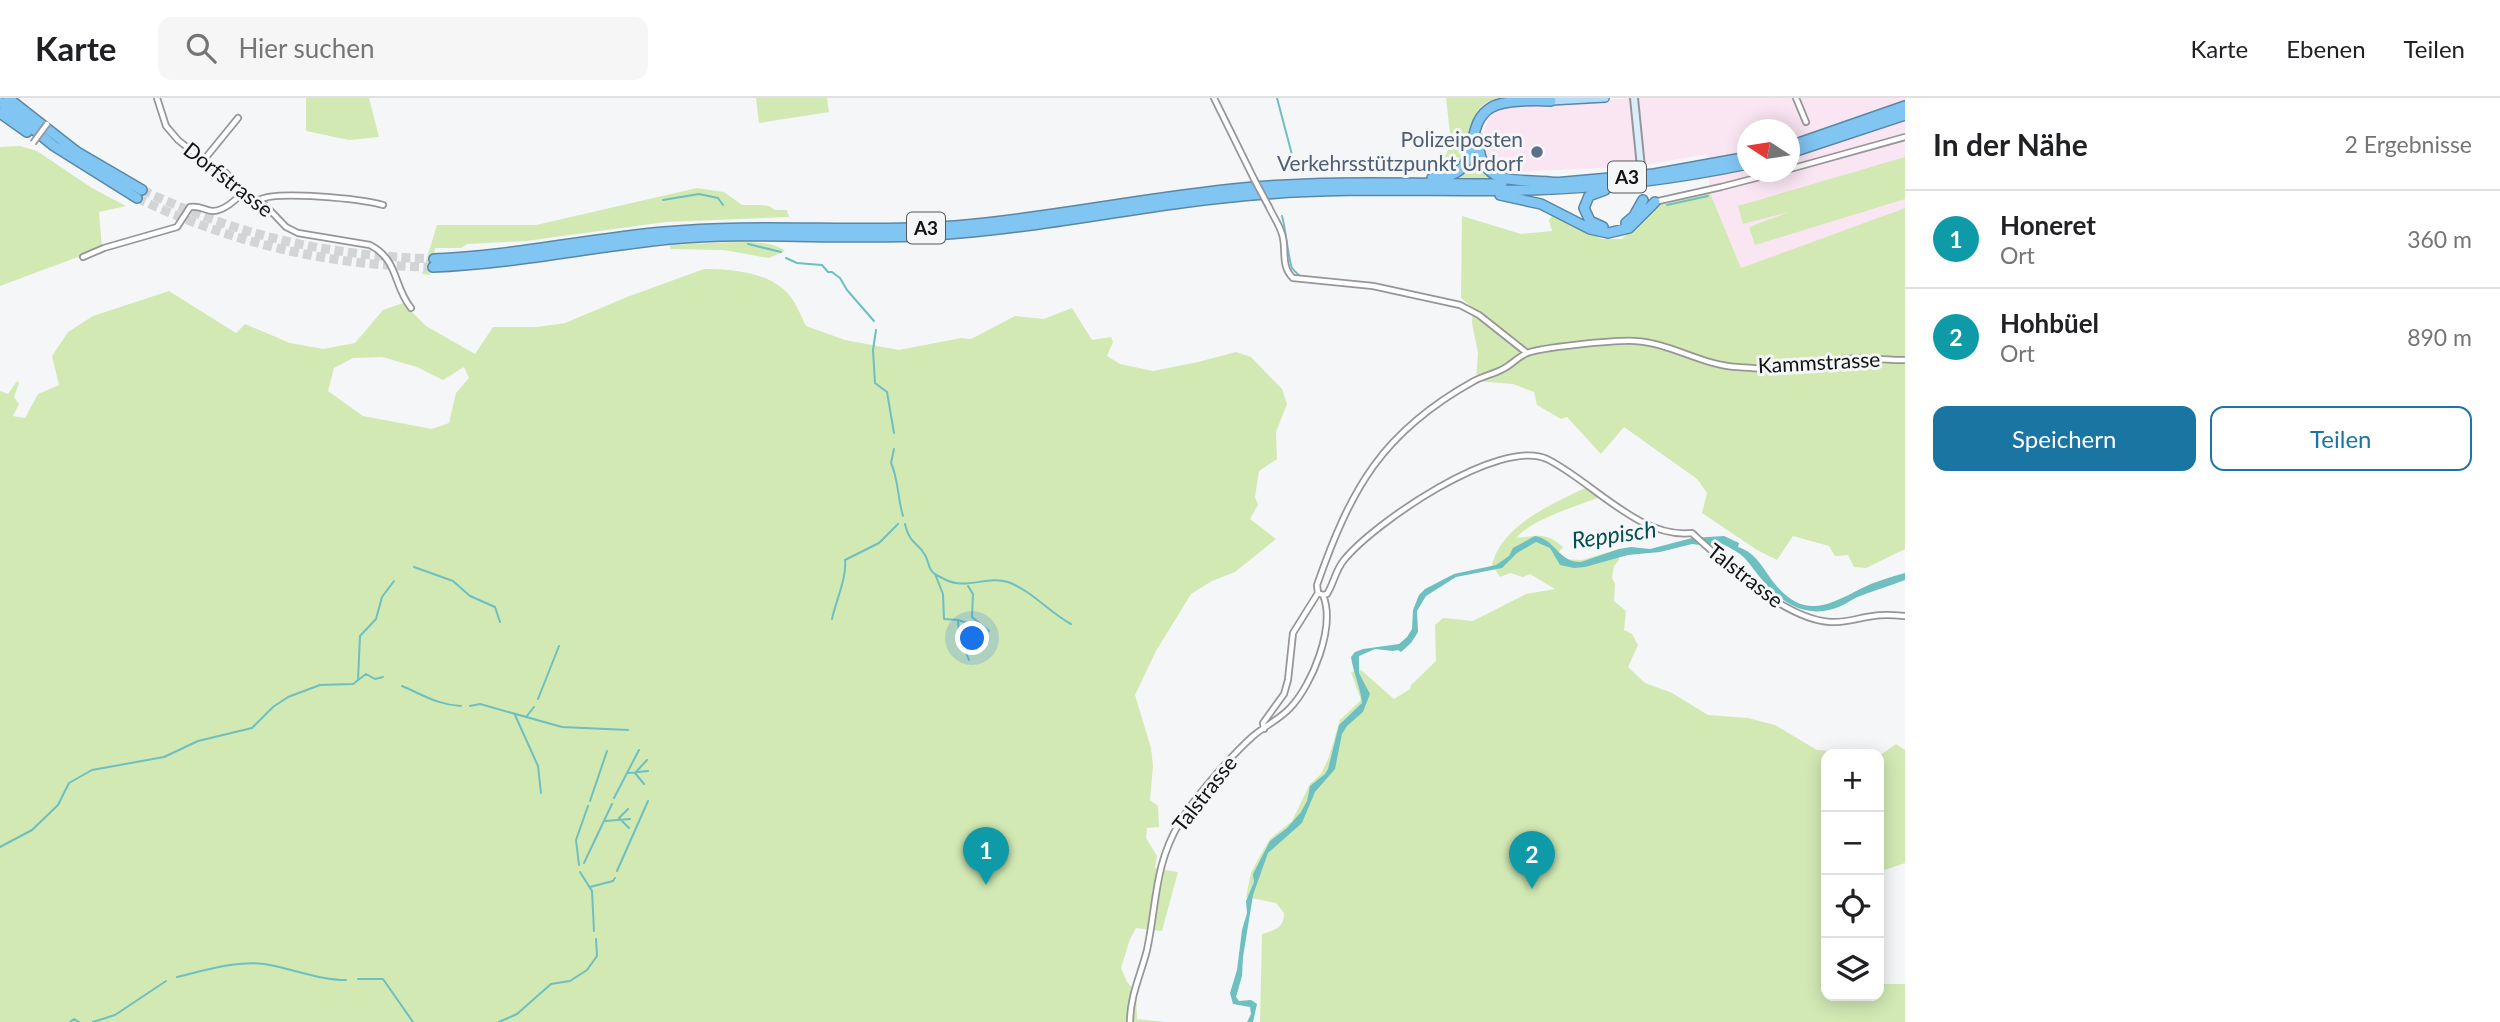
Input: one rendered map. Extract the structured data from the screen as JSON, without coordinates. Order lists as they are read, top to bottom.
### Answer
{
  "streets": {
    "highway": ["A3"],
    "street": ["Dorfstrasse", "Kammstrasse", "Talstrasse"]
  },
  "water": ["Reppisch"],
  "places": ["Polizeiposten Verkehrsstützpunkt Urdorf"],
  "north": "left",
  "page": {
    "header": "Karte",
    "search": "Hier suchen",
    "nav": ["Karte", "Ebenen", "Teilen"],
    "heading": ["In der Nähe", "2 Ergebnisse"],
    "list": [
      {
        "mark": "1",
        "name": "Honeret",
        "note": "Ort",
        "value": "360 m"
      },
      {
        "mark": "2",
        "name": "Hohbüel",
        "note": "Ort",
        "value": "890 m"
      }
    ],
    "buttons": ["Speichern", "Teilen"],
    "map_buttons": ["+", "−"],
    "pins": ["1", "2"]
  }
}
